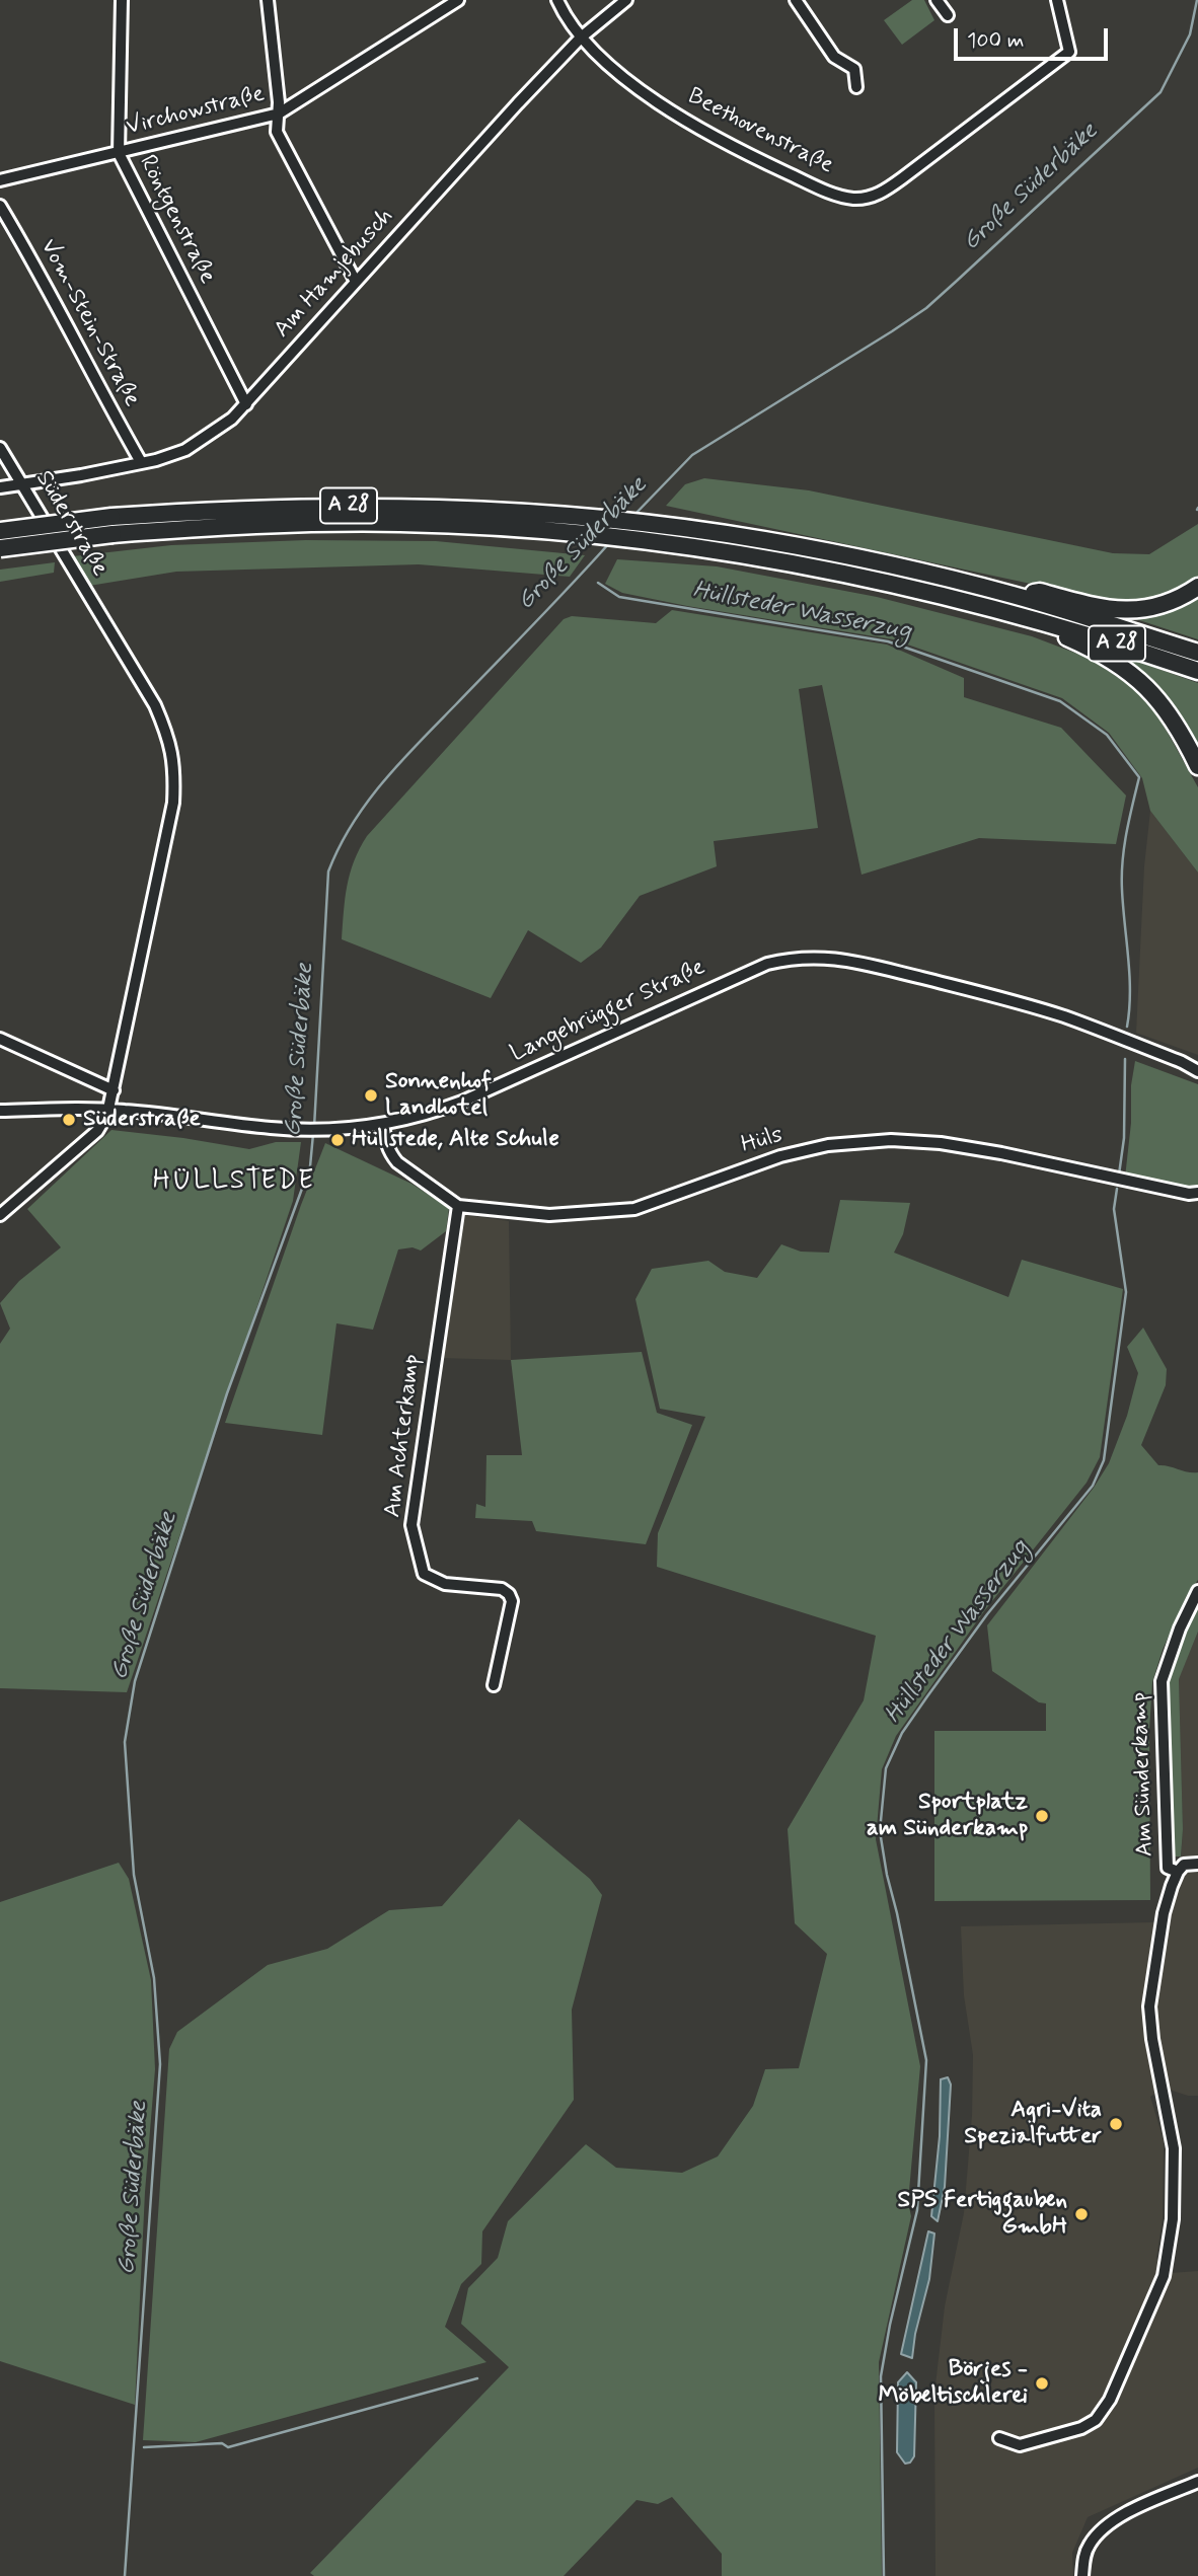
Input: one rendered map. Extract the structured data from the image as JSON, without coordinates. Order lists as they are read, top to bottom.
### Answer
{
  "streets": {
    "highway": ["A 28"],
    "street": [
      "Virchowstraße",
      "Beethovenstraße",
      "Röntgenstraße",
      "Am Hamjebusch",
      "Vom-Stein-Straße",
      "Süderstraße",
      "Langebrügger Straße",
      "Hüls",
      "Am Achterkamp",
      "Am Sünderkamp"
    ]
  },
  "crossings": [
    ["Virchowstraße", "Röntgenstraße"],
    ["Beethovenstraße", "Am Hamjebusch"],
    ["Röntgenstraße", "Am Hamjebusch"],
    ["Am Hamjebusch", "Vom-Stein-Straße"],
    ["Am Hamjebusch", "Süderstraße"],
    ["Süderstraße", "Langebrügger Straße"],
    ["Langebrügger Straße", "Hüls"],
    ["Hüls", "Am Achterkamp"]
  ],
  "districts": ["HÜLLSTEDE"],
  "water": ["Große Süderbäke", "Hüllsteder Wasserzug"],
  "places": [
    "Sonnenhof Landhotel",
    "Süderstraße",
    "Hüllstede, Alte Schule",
    "Sportplatz am Sünderkamp",
    "Agri-Vita Spezialfutter",
    "SPS Fertiggauben GmbH",
    "Börjes - Möbeltischlerei"
  ],
  "scale_bar": "100 m"
}
